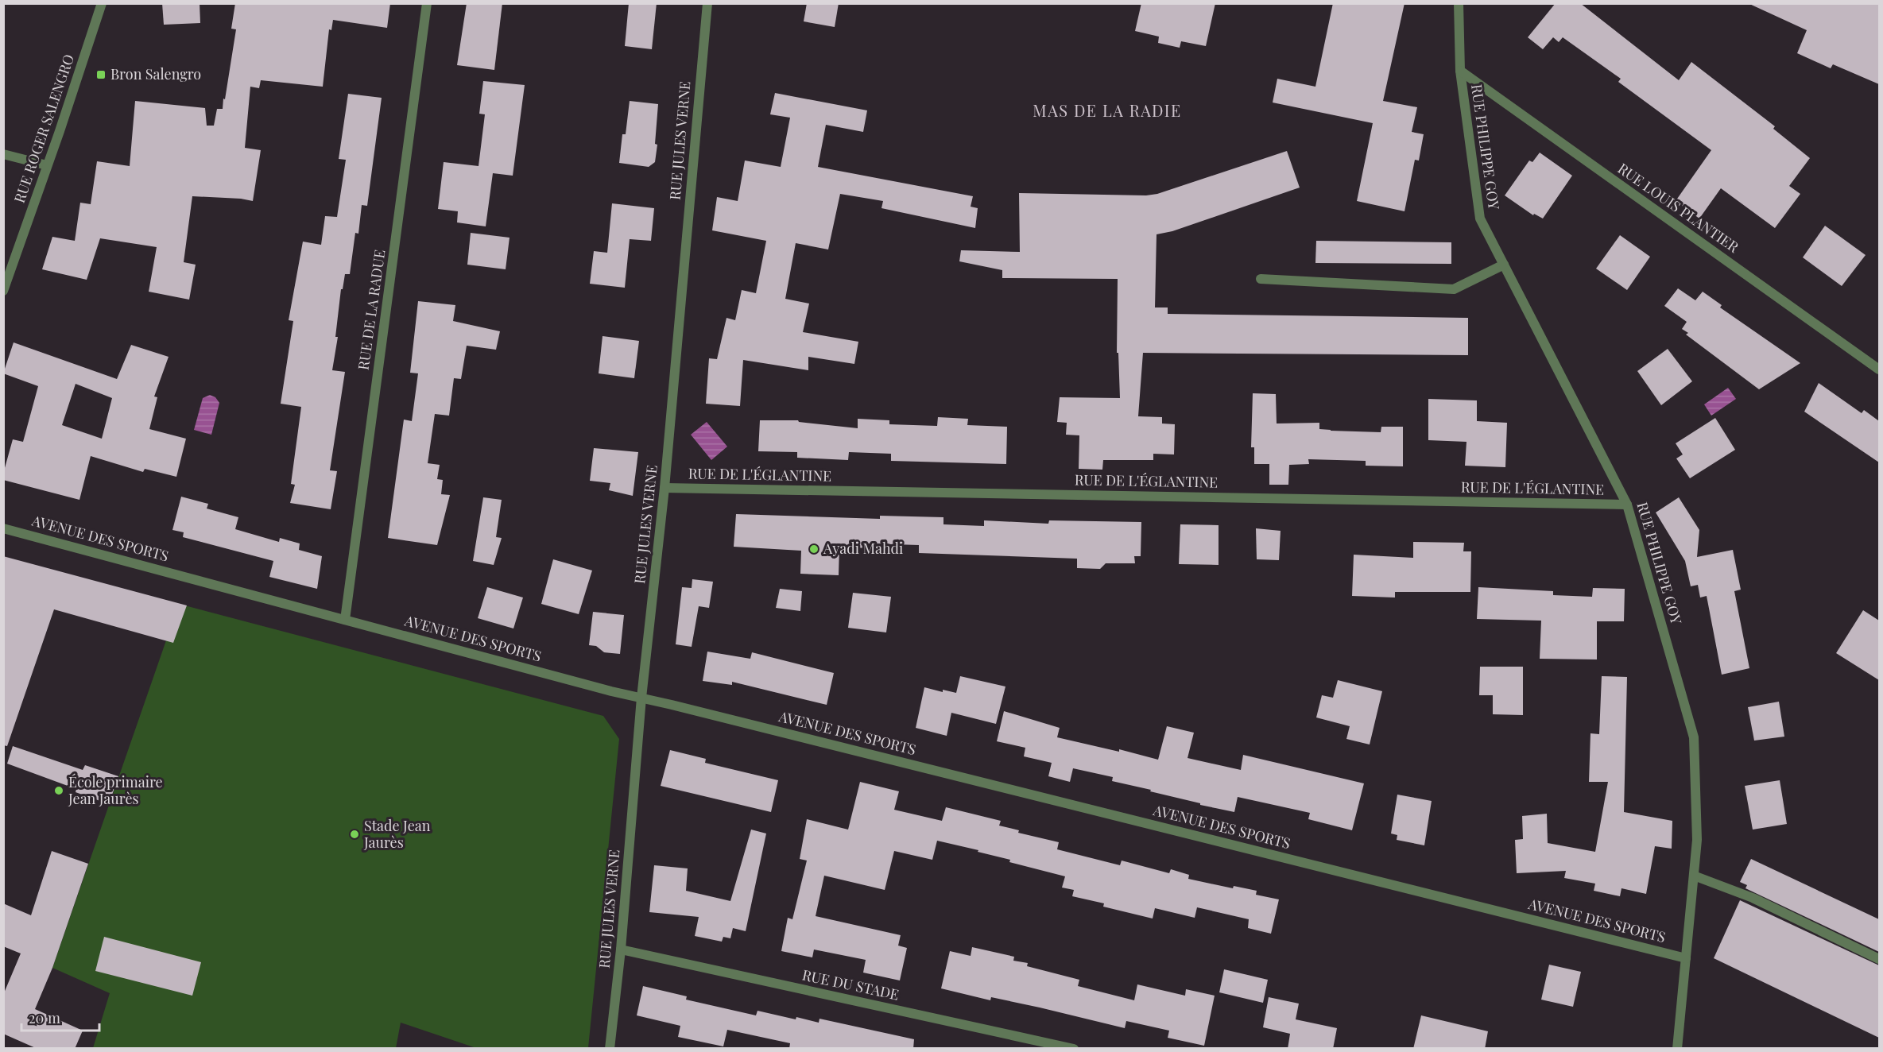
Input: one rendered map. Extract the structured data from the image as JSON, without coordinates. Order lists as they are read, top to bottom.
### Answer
{
  "streets": {
    "street": [
      "RUE ROGER SALENGRO",
      "RUE JULES VERNE",
      "RUE PHILIPPE GOY",
      "RUE LOUIS PLANTIER",
      "RUE DE LA RADUE",
      "RUE DE L'ÉGLANTINE",
      "AVENUE DES SPORTS",
      "RUE DU STADE"
    ]
  },
  "crossings": [
    ["RUE JULES VERNE", "RUE DE L'ÉGLANTINE"],
    ["RUE JULES VERNE", "AVENUE DES SPORTS"],
    ["RUE JULES VERNE", "RUE DU STADE"],
    ["RUE PHILIPPE GOY", "RUE LOUIS PLANTIER"],
    ["RUE PHILIPPE GOY", "RUE DE L'ÉGLANTINE"],
    ["RUE PHILIPPE GOY", "AVENUE DES SPORTS"],
    ["RUE DE LA RADUE", "AVENUE DES SPORTS"]
  ],
  "districts": ["MAS DE LA RADIE"],
  "places": {
    "transit": ["Bron Salengro"],
    "other": ["Ayadi Mahdi", "École primaire Jean Jaurès", "Stade Jean Jaurès"]
  },
  "scale_bar": "20 m"
}
